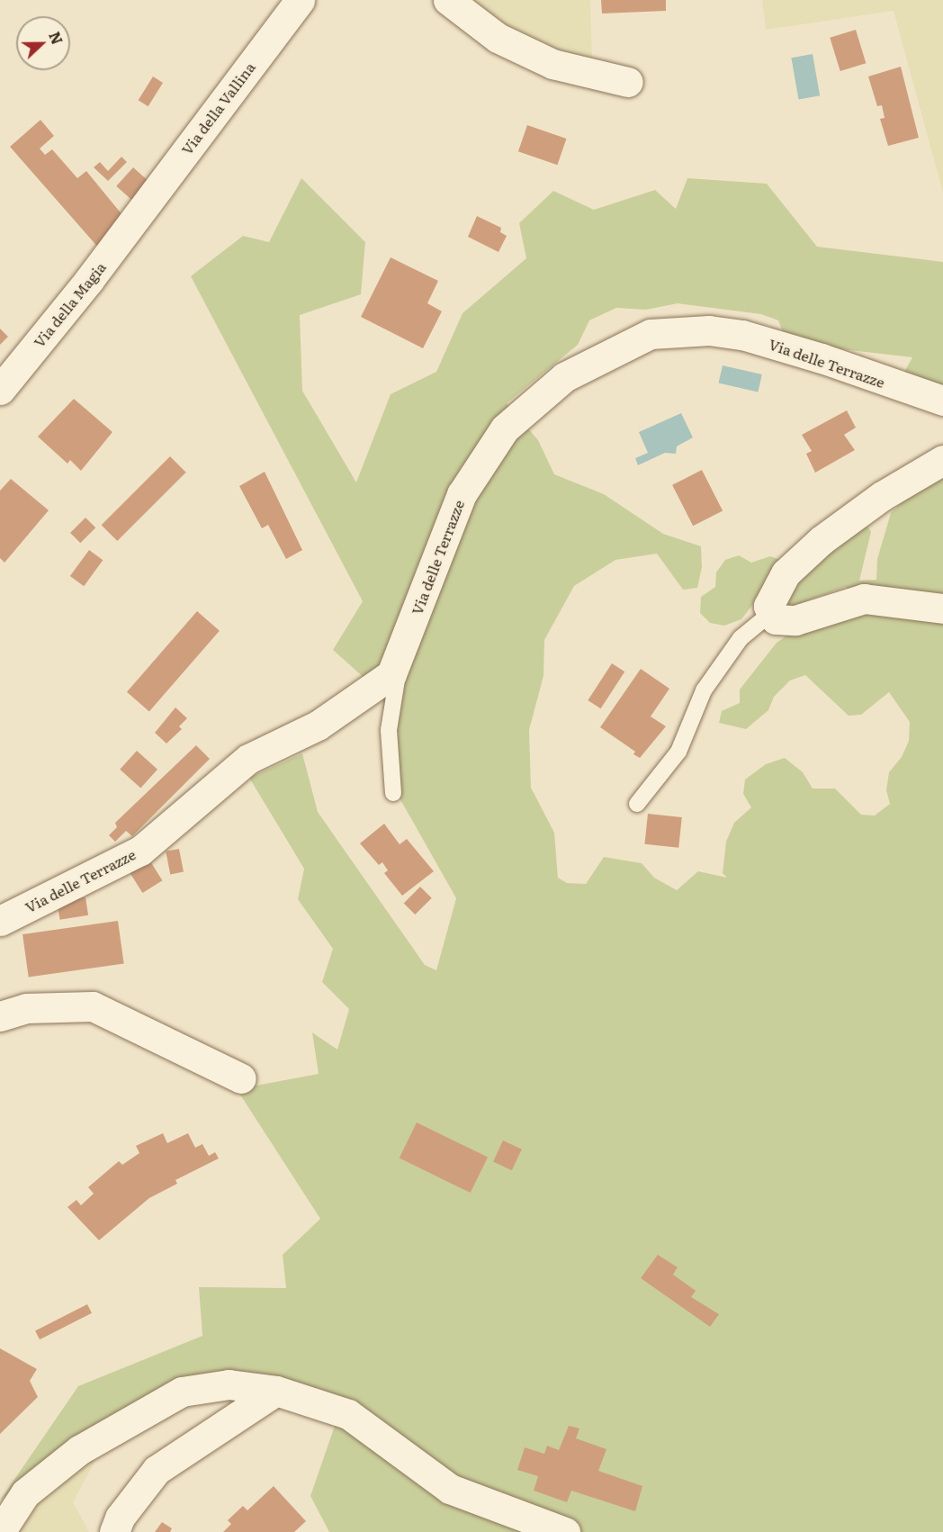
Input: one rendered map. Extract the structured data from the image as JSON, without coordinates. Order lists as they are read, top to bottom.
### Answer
{
  "streets": {
    "street": ["Via della Vallina", "Via della Magia", "Via delle Terrazze"]
  },
  "crossings": [
    ["Via della Vallina", "Via della Magia"]
  ],
  "north": "right"
}
